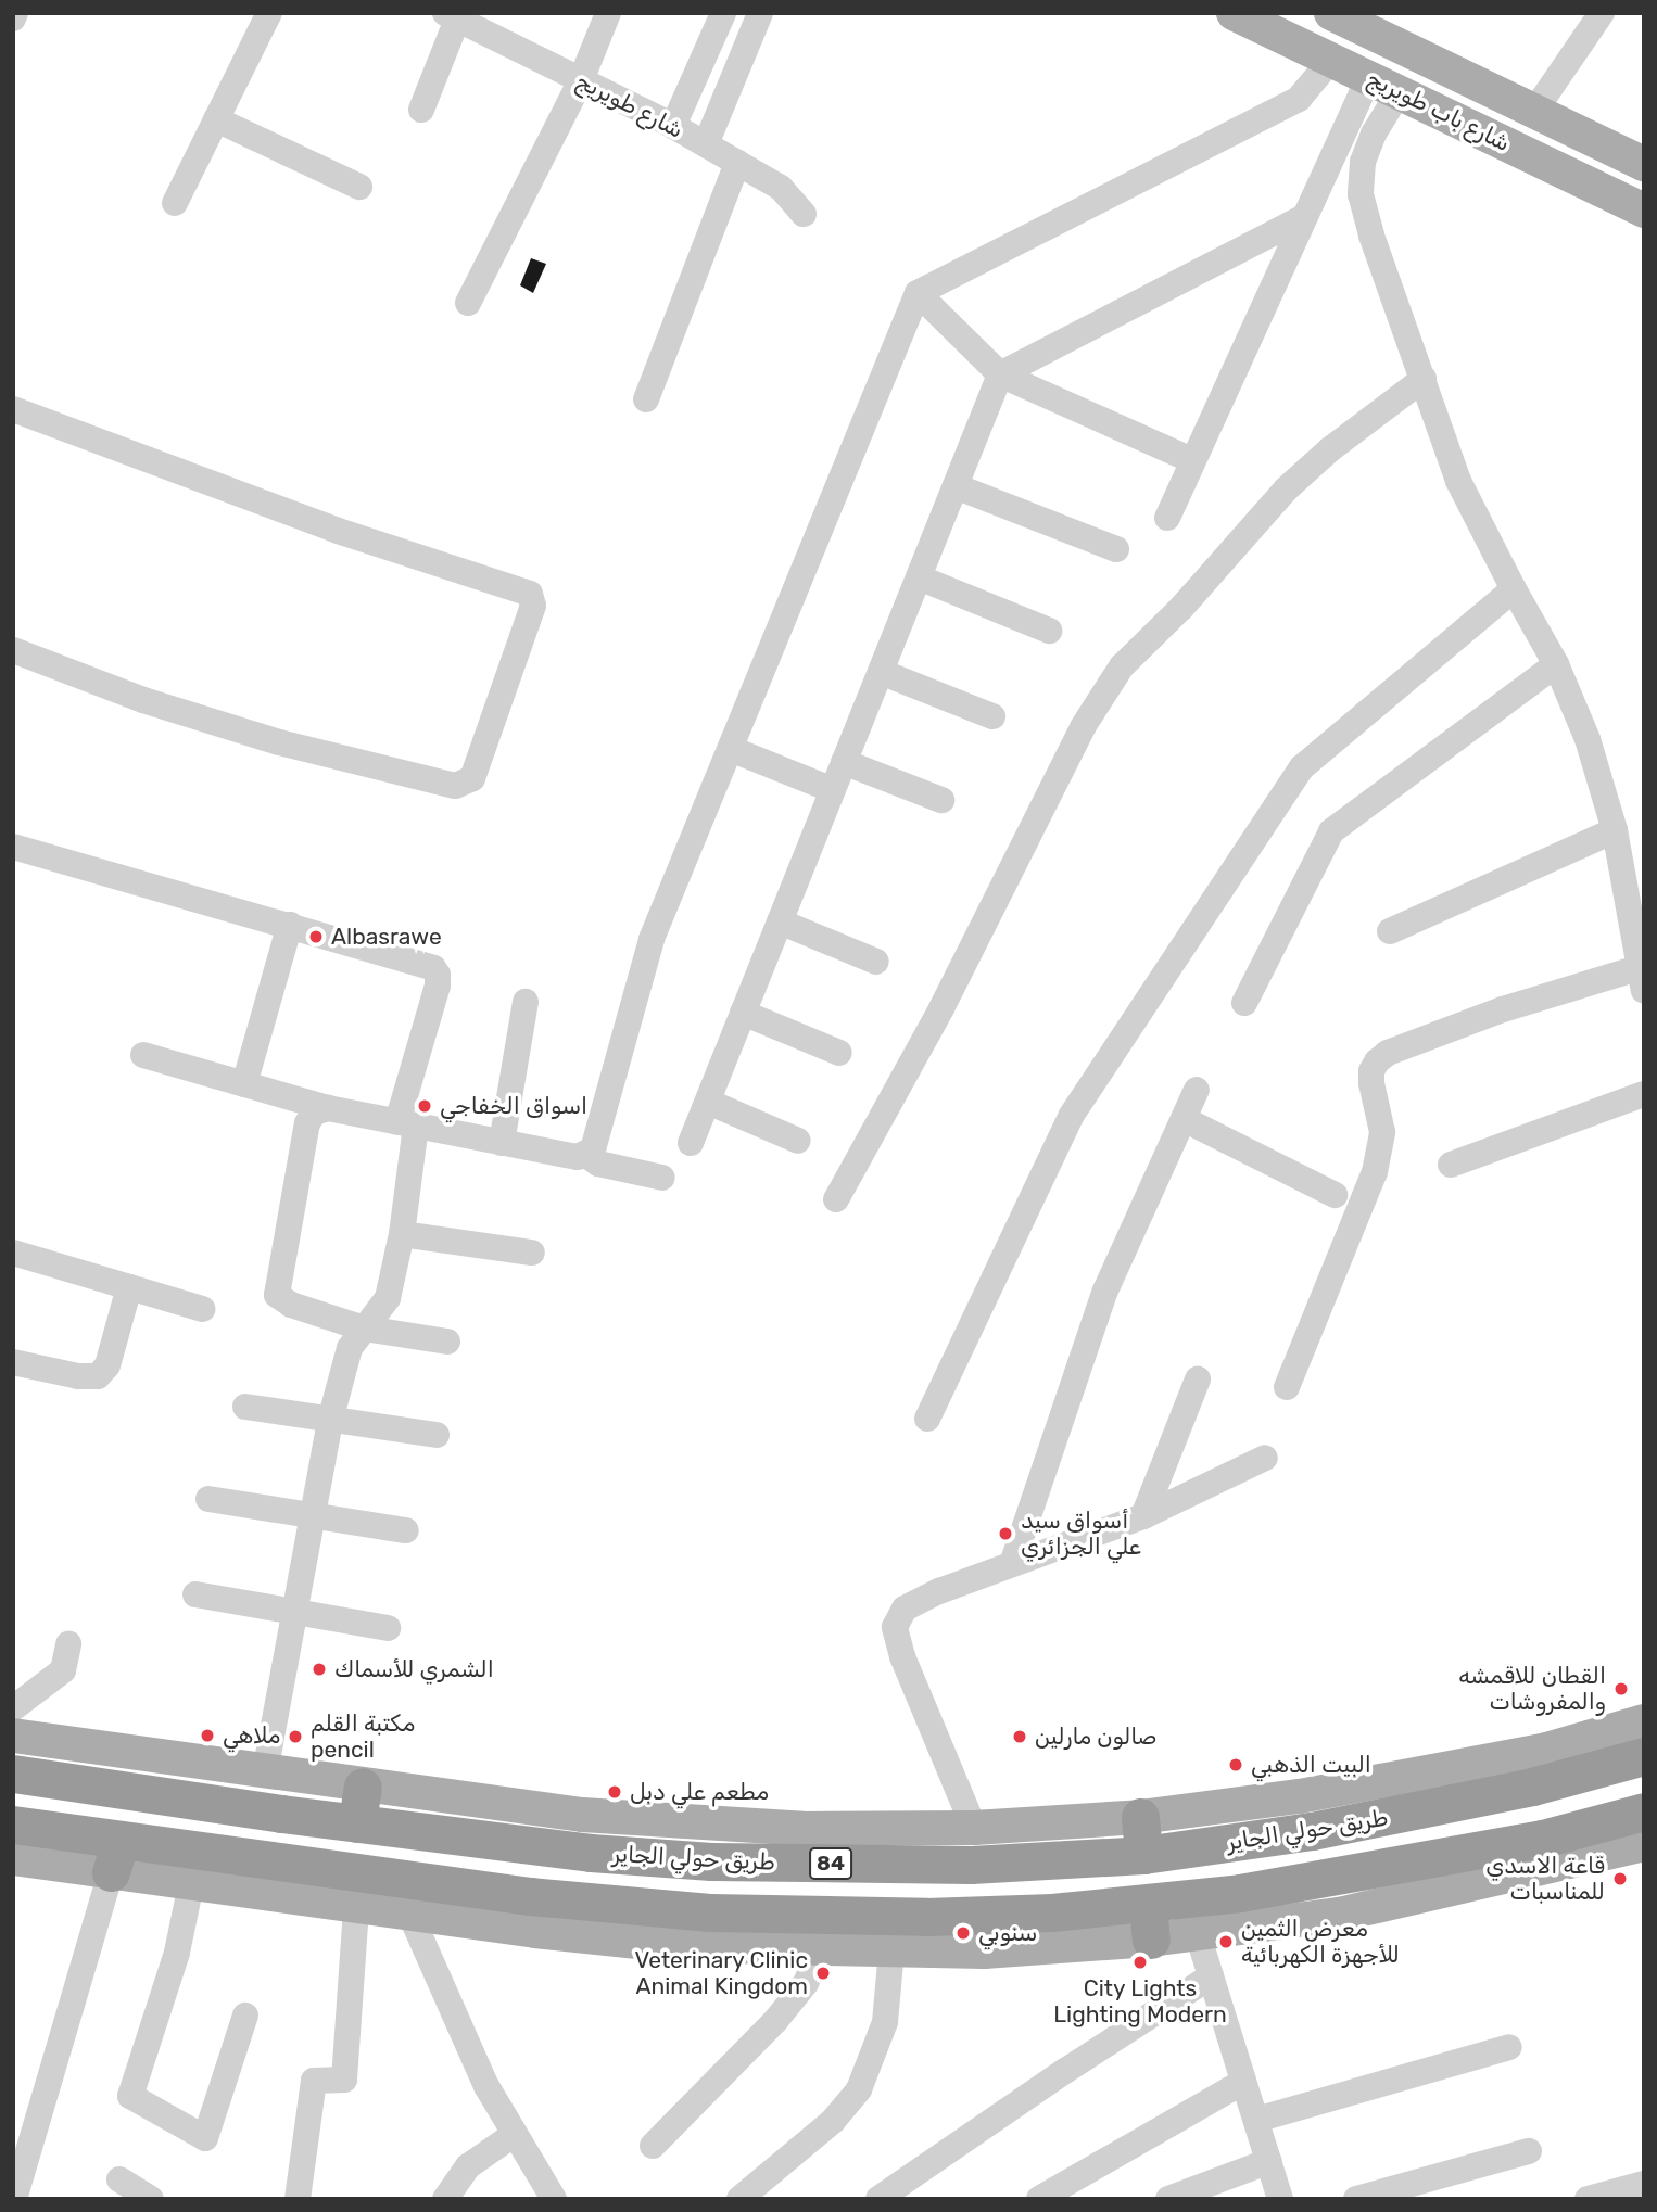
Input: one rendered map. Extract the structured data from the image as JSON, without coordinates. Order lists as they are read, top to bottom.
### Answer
{
  "streets": {
    "highway": ["طريق حولي الجاير", "84"],
    "main road": ["شارع باب طويريج"],
    "street": ["شارع طويريج"]
  },
  "places": [
    "Albasrawe",
    "اسواق الخفاجي",
    "أسواق سيد علي الجزائري",
    "الشمري للأسماك",
    "القطان للاقمشه والمفروشات",
    "ملاهي",
    "مكتبة القلم pencil",
    "صالون مارلين",
    "البيت الذهبي",
    "مطعم علي دبل",
    "قاعة الاسدي للمناسبات",
    "سنوبي",
    "معرض الثمين للأجهزة الكهربائية",
    "City Lights Lighting Modern",
    "Veterinary Clinic Animal Kingdom"
  ]
}
